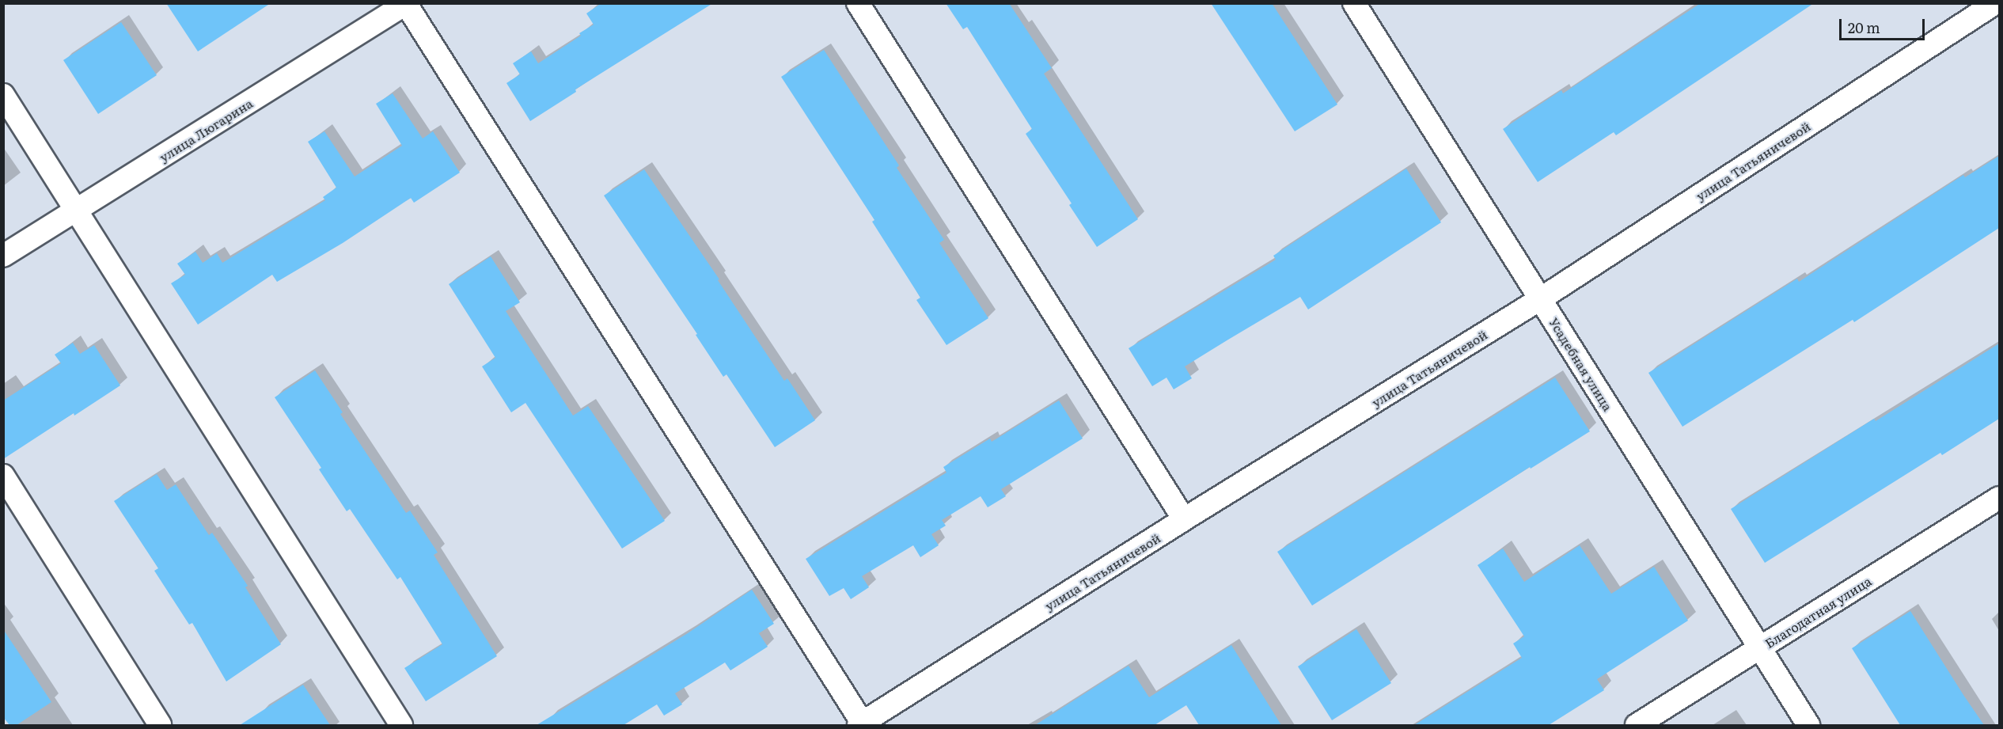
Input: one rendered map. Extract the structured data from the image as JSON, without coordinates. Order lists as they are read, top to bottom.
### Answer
{
  "streets": {
    "street": [
      "улица Люгарина",
      "улица Татьяничевой",
      "Усадебная улица",
      "Благодатная улица"
    ]
  },
  "crossings": [
    ["улица Татьяничевой", "Усадебная улица"],
    ["Усадебная улица", "Благодатная улица"]
  ],
  "scale_bar": "20 m"
}
